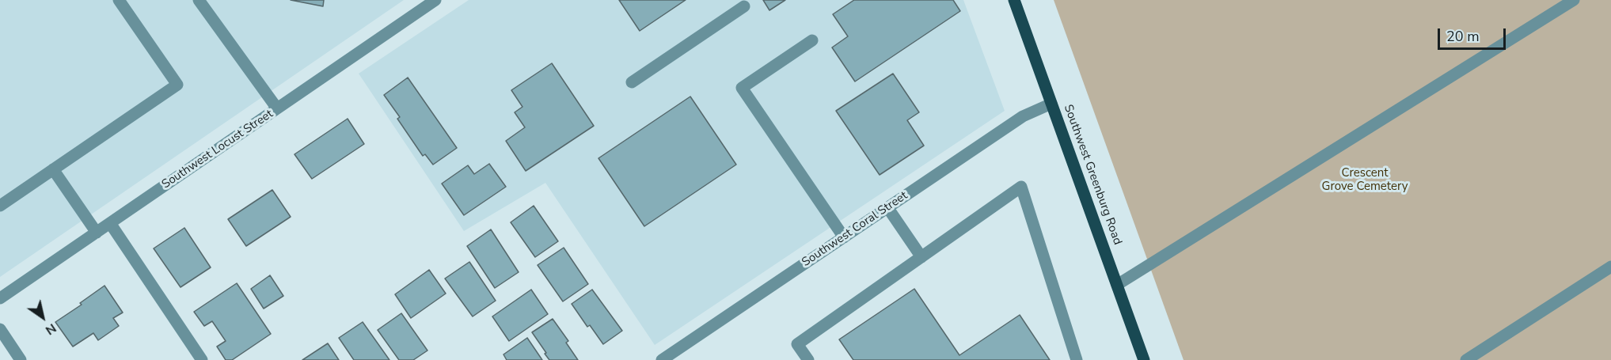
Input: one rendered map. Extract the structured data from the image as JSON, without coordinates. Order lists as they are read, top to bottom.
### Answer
{
  "streets": {
    "main road": ["Southwest Greenburg Road"],
    "street": ["Southwest Locust Street", "Southwest Coral Street"]
  },
  "crossings": [
    ["Southwest Greenburg Road", "Southwest Coral Street"]
  ],
  "parks": ["Crescent Grove Cemetery"],
  "scale_bar": "20 m",
  "north": "bottom right"
}
